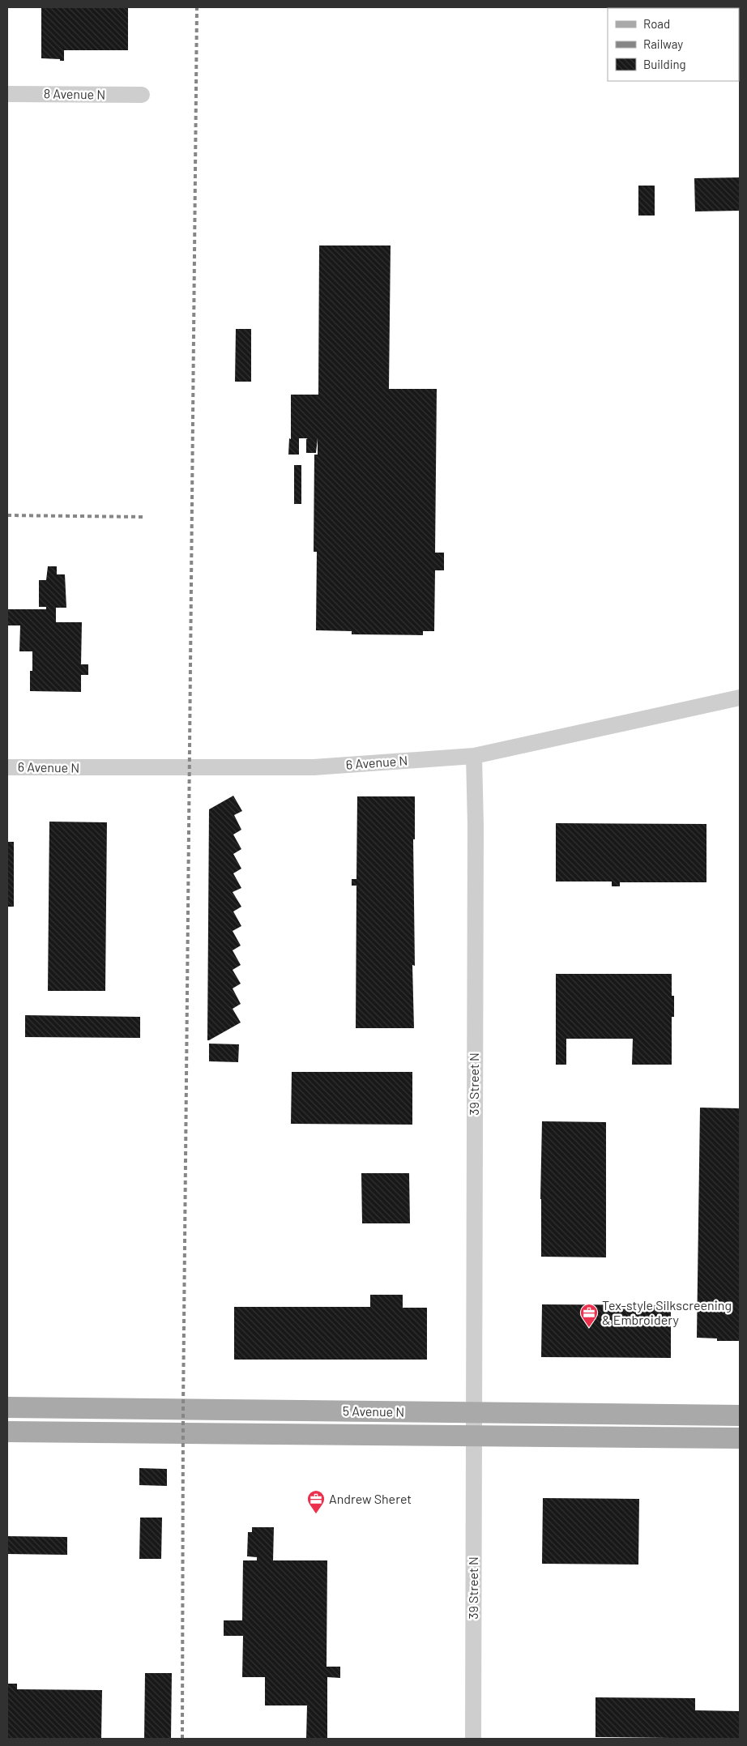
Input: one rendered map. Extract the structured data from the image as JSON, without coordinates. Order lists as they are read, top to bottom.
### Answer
{
  "streets": {
    "main road": ["5 Avenue N"],
    "street": ["8 Avenue N", "6 Avenue N", "39 Street N"]
  },
  "crossings": [
    ["6 Avenue N", "39 Street N"],
    ["39 Street N", "5 Avenue N"]
  ],
  "places": {
    "office": ["Tex-style Silkscreening & Embroidery", "Andrew Sheret"]
  },
  "legend": ["Road", "Railway", "Building"]
}
